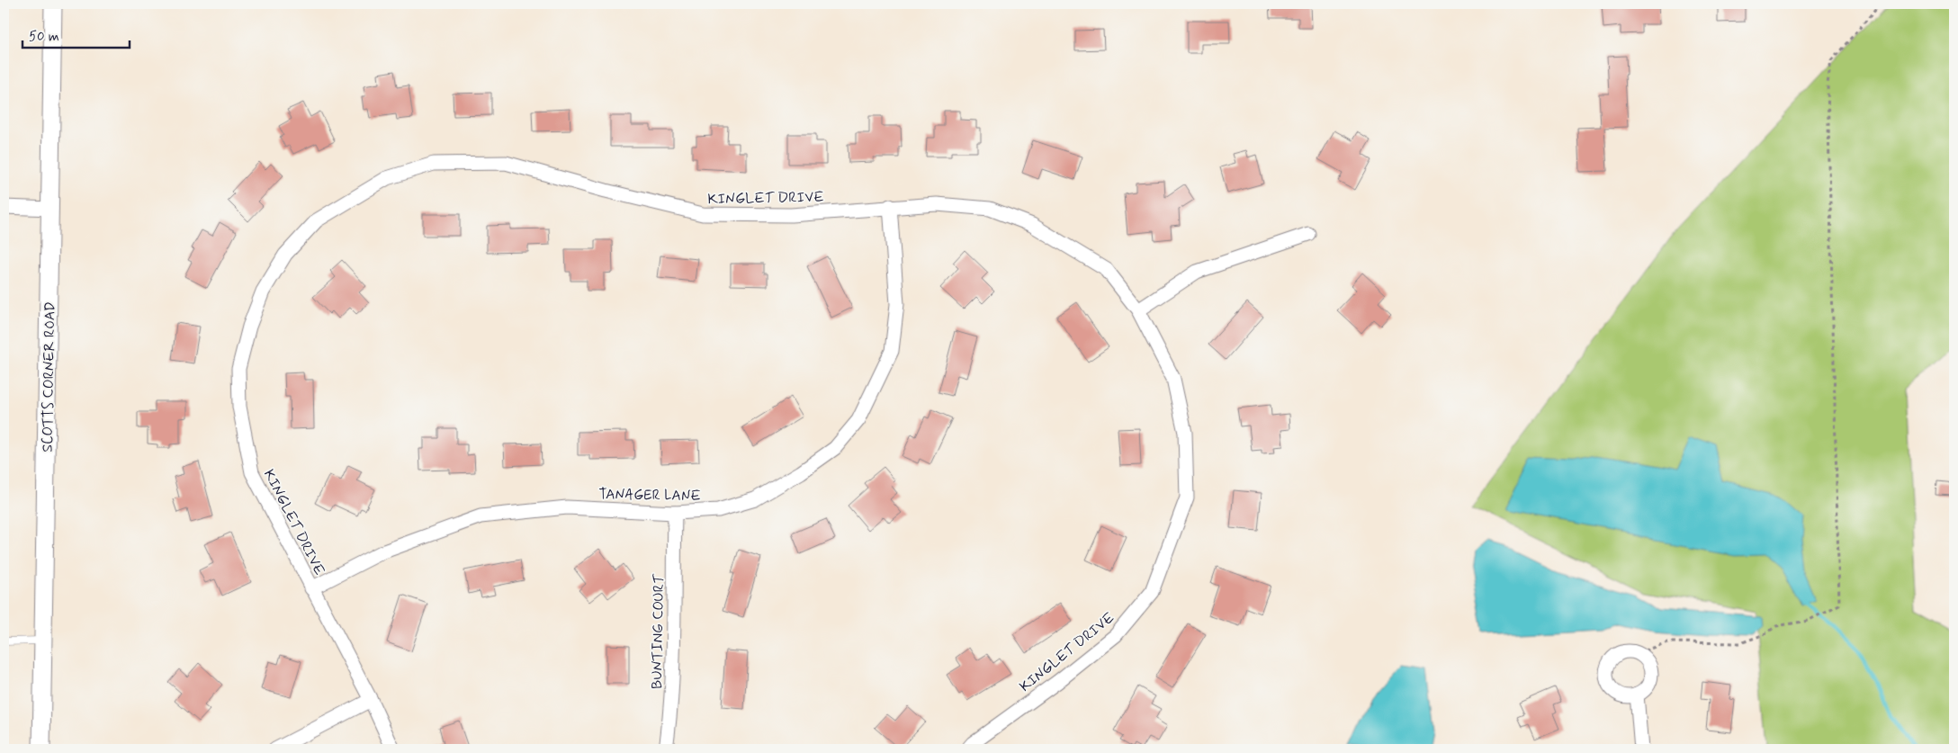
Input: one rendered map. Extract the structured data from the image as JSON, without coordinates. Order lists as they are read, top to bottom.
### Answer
{
  "streets": {
    "street": [
      "KINGLET DRIVE",
      "SCOTTS CORNER ROAD",
      "TANAGER LANE",
      "BUNTING COURT"
    ]
  },
  "crossings": [
    ["KINGLET DRIVE", "TANAGER LANE"],
    ["TANAGER LANE", "BUNTING COURT"]
  ],
  "scale_bar": "50 m"
}
